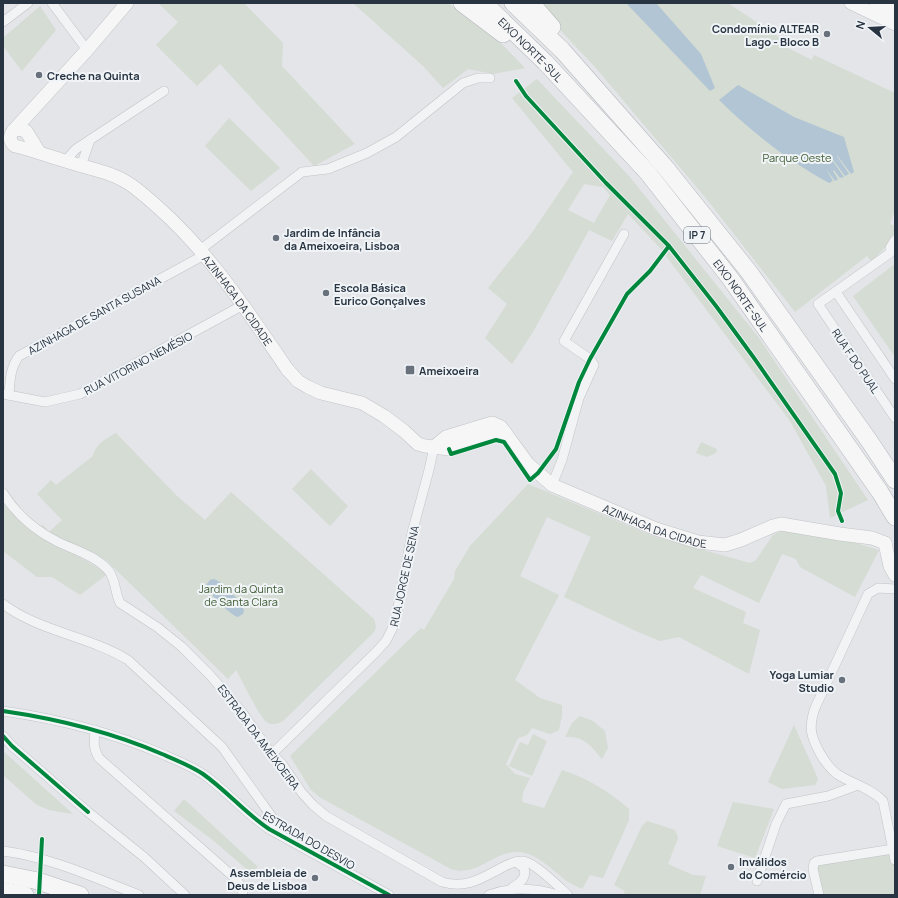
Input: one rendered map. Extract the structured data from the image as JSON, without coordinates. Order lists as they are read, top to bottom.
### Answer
{
  "streets": {
    "highway": ["EIXO NORTE-SUL", "IP 7"],
    "street": [
      "AZINHAGA DA CIDADE",
      "AZINHAGA DE SANTA SUSANA",
      "RUA F DO PUAL",
      "RUA VITORINO NEMÉSIO",
      "RUA JORGE DE SENA",
      "ESTRADA DA AMEIXOEIRA",
      "ESTRADA DO DESVIO"
    ]
  },
  "crossings": [
    ["AZINHAGA DA CIDADE", "AZINHAGA DE SANTA SUSANA"],
    ["AZINHAGA DA CIDADE", "RUA VITORINO NEMÉSIO"],
    ["AZINHAGA DA CIDADE", "RUA JORGE DE SENA"],
    ["AZINHAGA DE SANTA SUSANA", "RUA VITORINO NEMÉSIO"],
    ["RUA JORGE DE SENA", "ESTRADA DA AMEIXOEIRA"]
  ],
  "parks": ["Parque Oeste", "Jardim da Quinta de Santa Clara"],
  "places": {
    "other": [
      "Condomínio ALTEAR Lago - Bloco B",
      "Creche na Quinta",
      "Jardim de Infância da Ameixoeira, Lisboa",
      "Escola Básica Eurico Gonçalves",
      "Yoga Lumiar Studio",
      "Inválidos do Comércio",
      "Assembleia de Deus de Lisboa"
    ],
    "transit": ["Ameixoeira"]
  },
  "north": "left"
}
